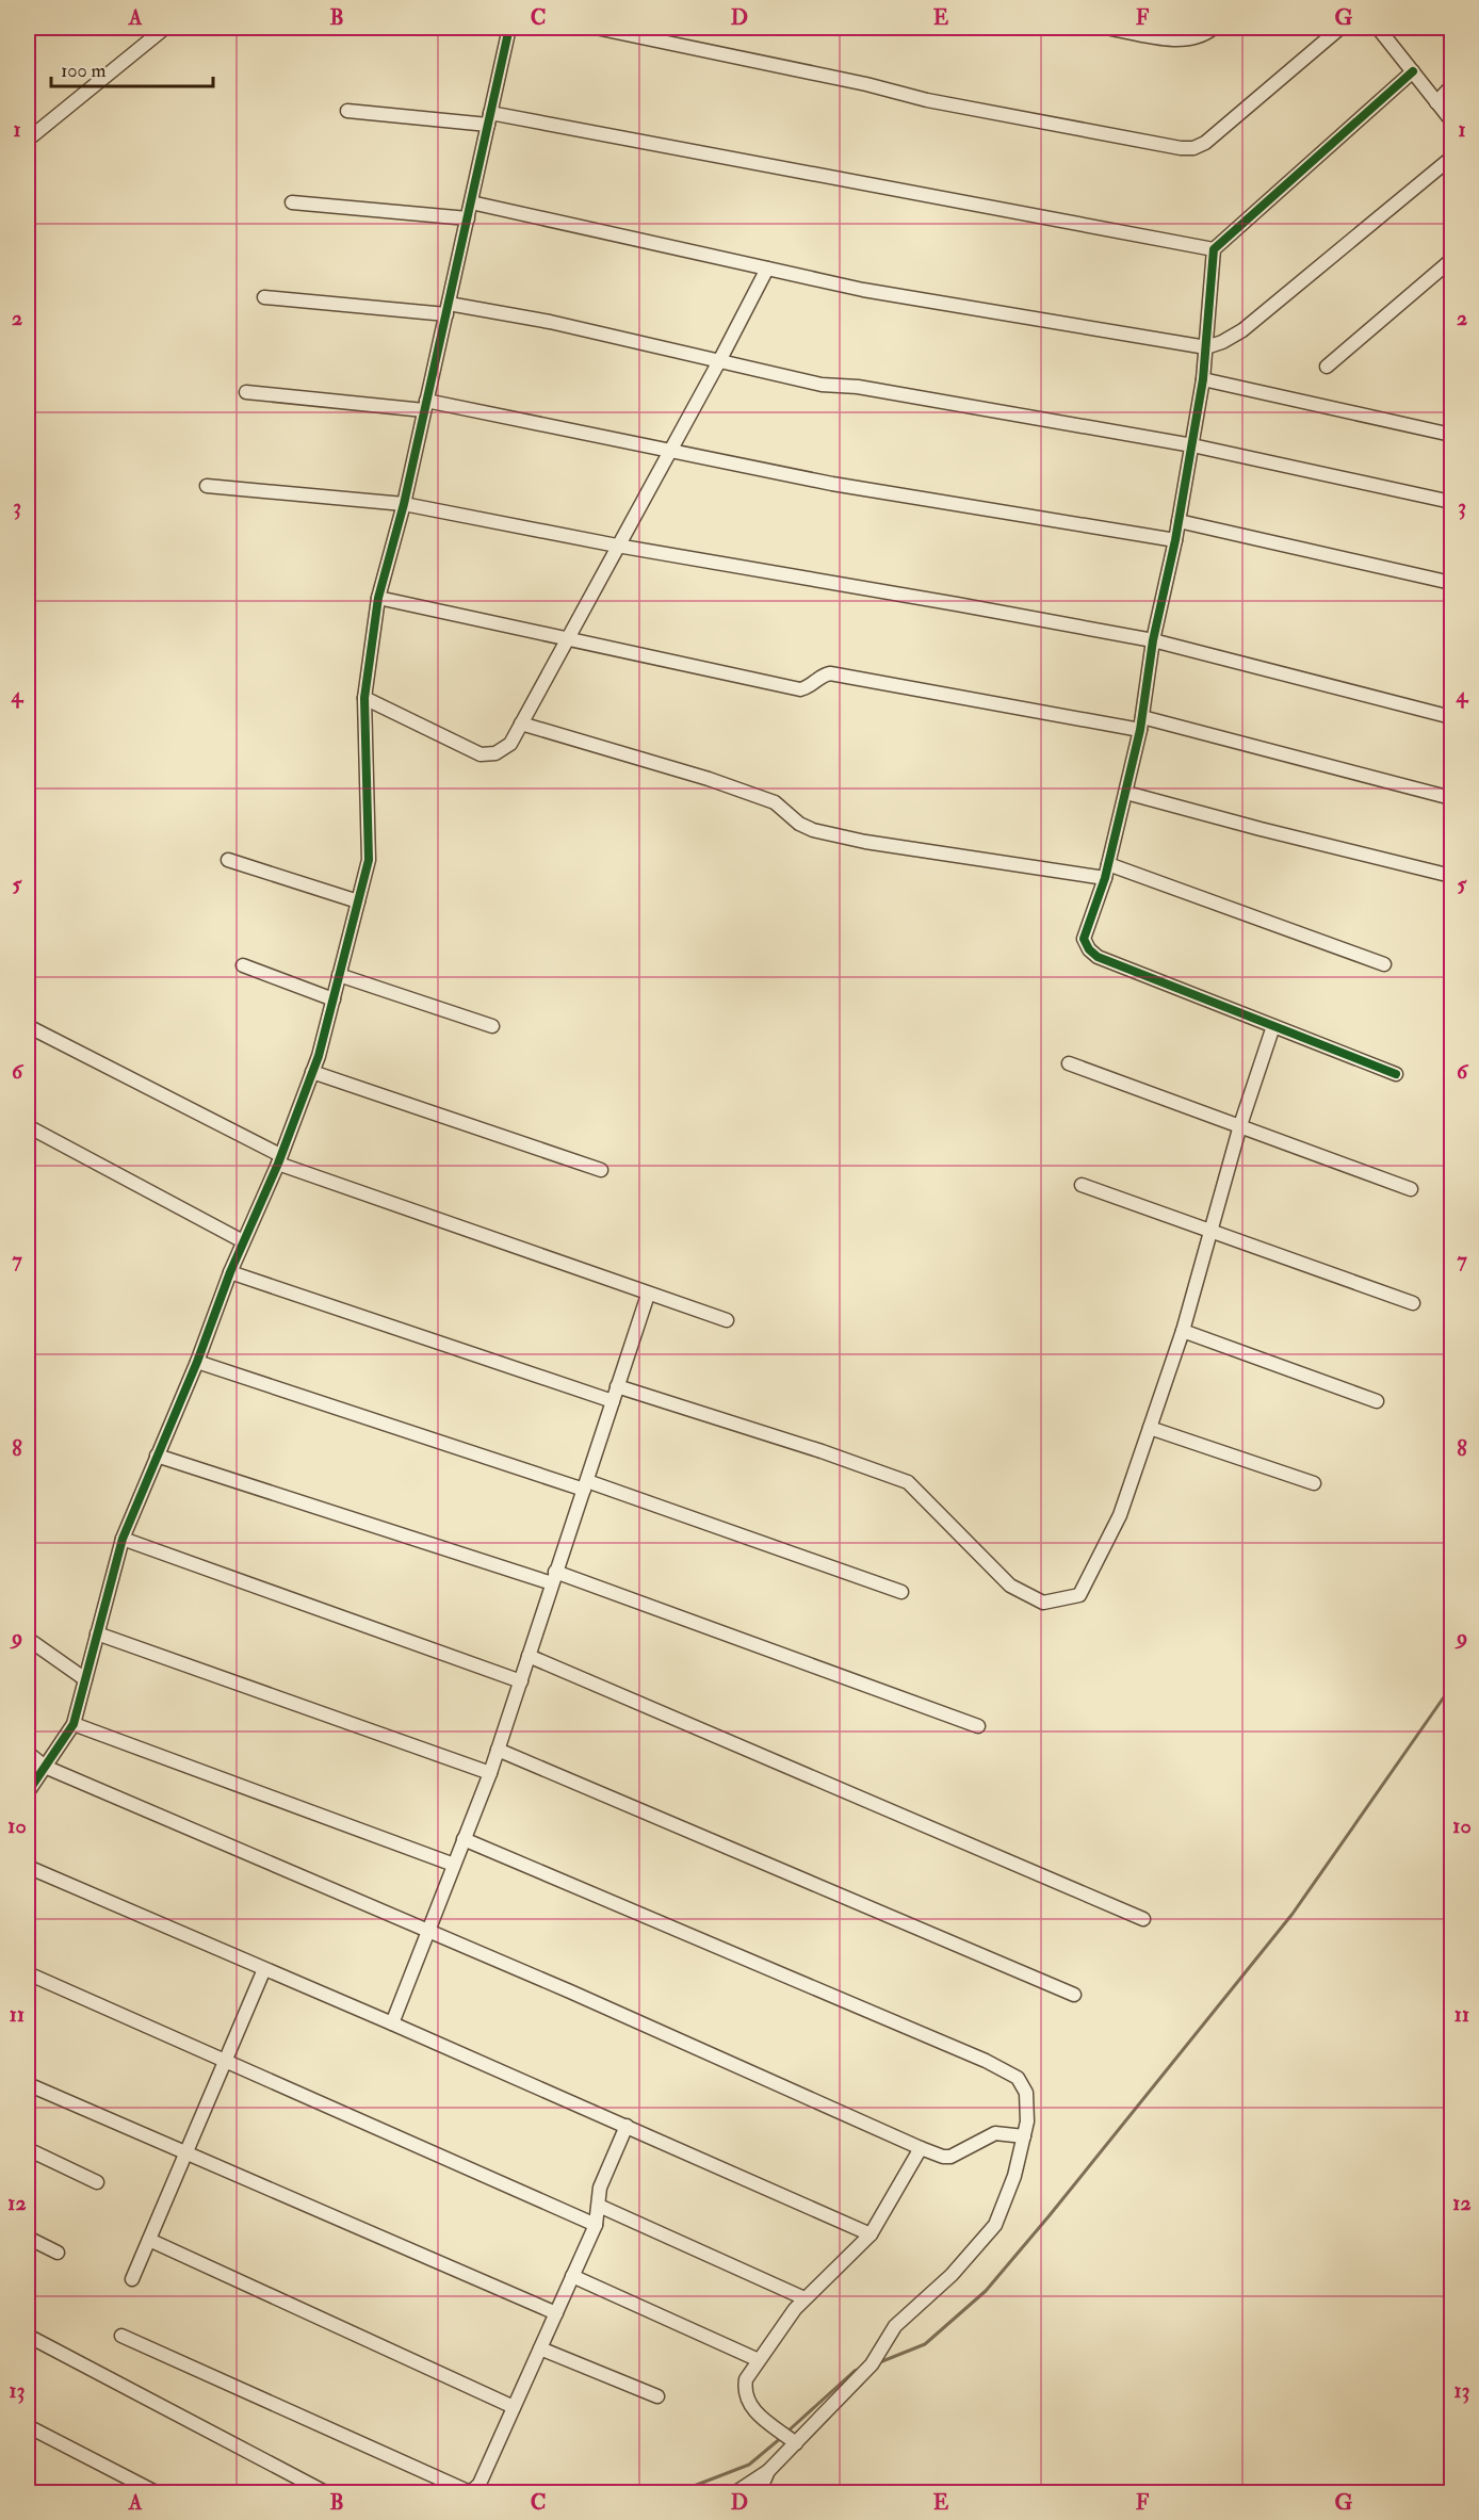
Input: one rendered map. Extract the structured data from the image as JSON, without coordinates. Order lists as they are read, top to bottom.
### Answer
{
  "scale_bar": "100 m",
  "grid": {
    "columns": [
      "A",
      "B",
      "C",
      "D",
      "E",
      "F",
      "G"
    ],
    "rows": [
      "1",
      "2",
      "3",
      "4",
      "5",
      "6",
      "7",
      "8",
      "9",
      "10",
      "11",
      "12",
      "13"
    ]
  }
}
